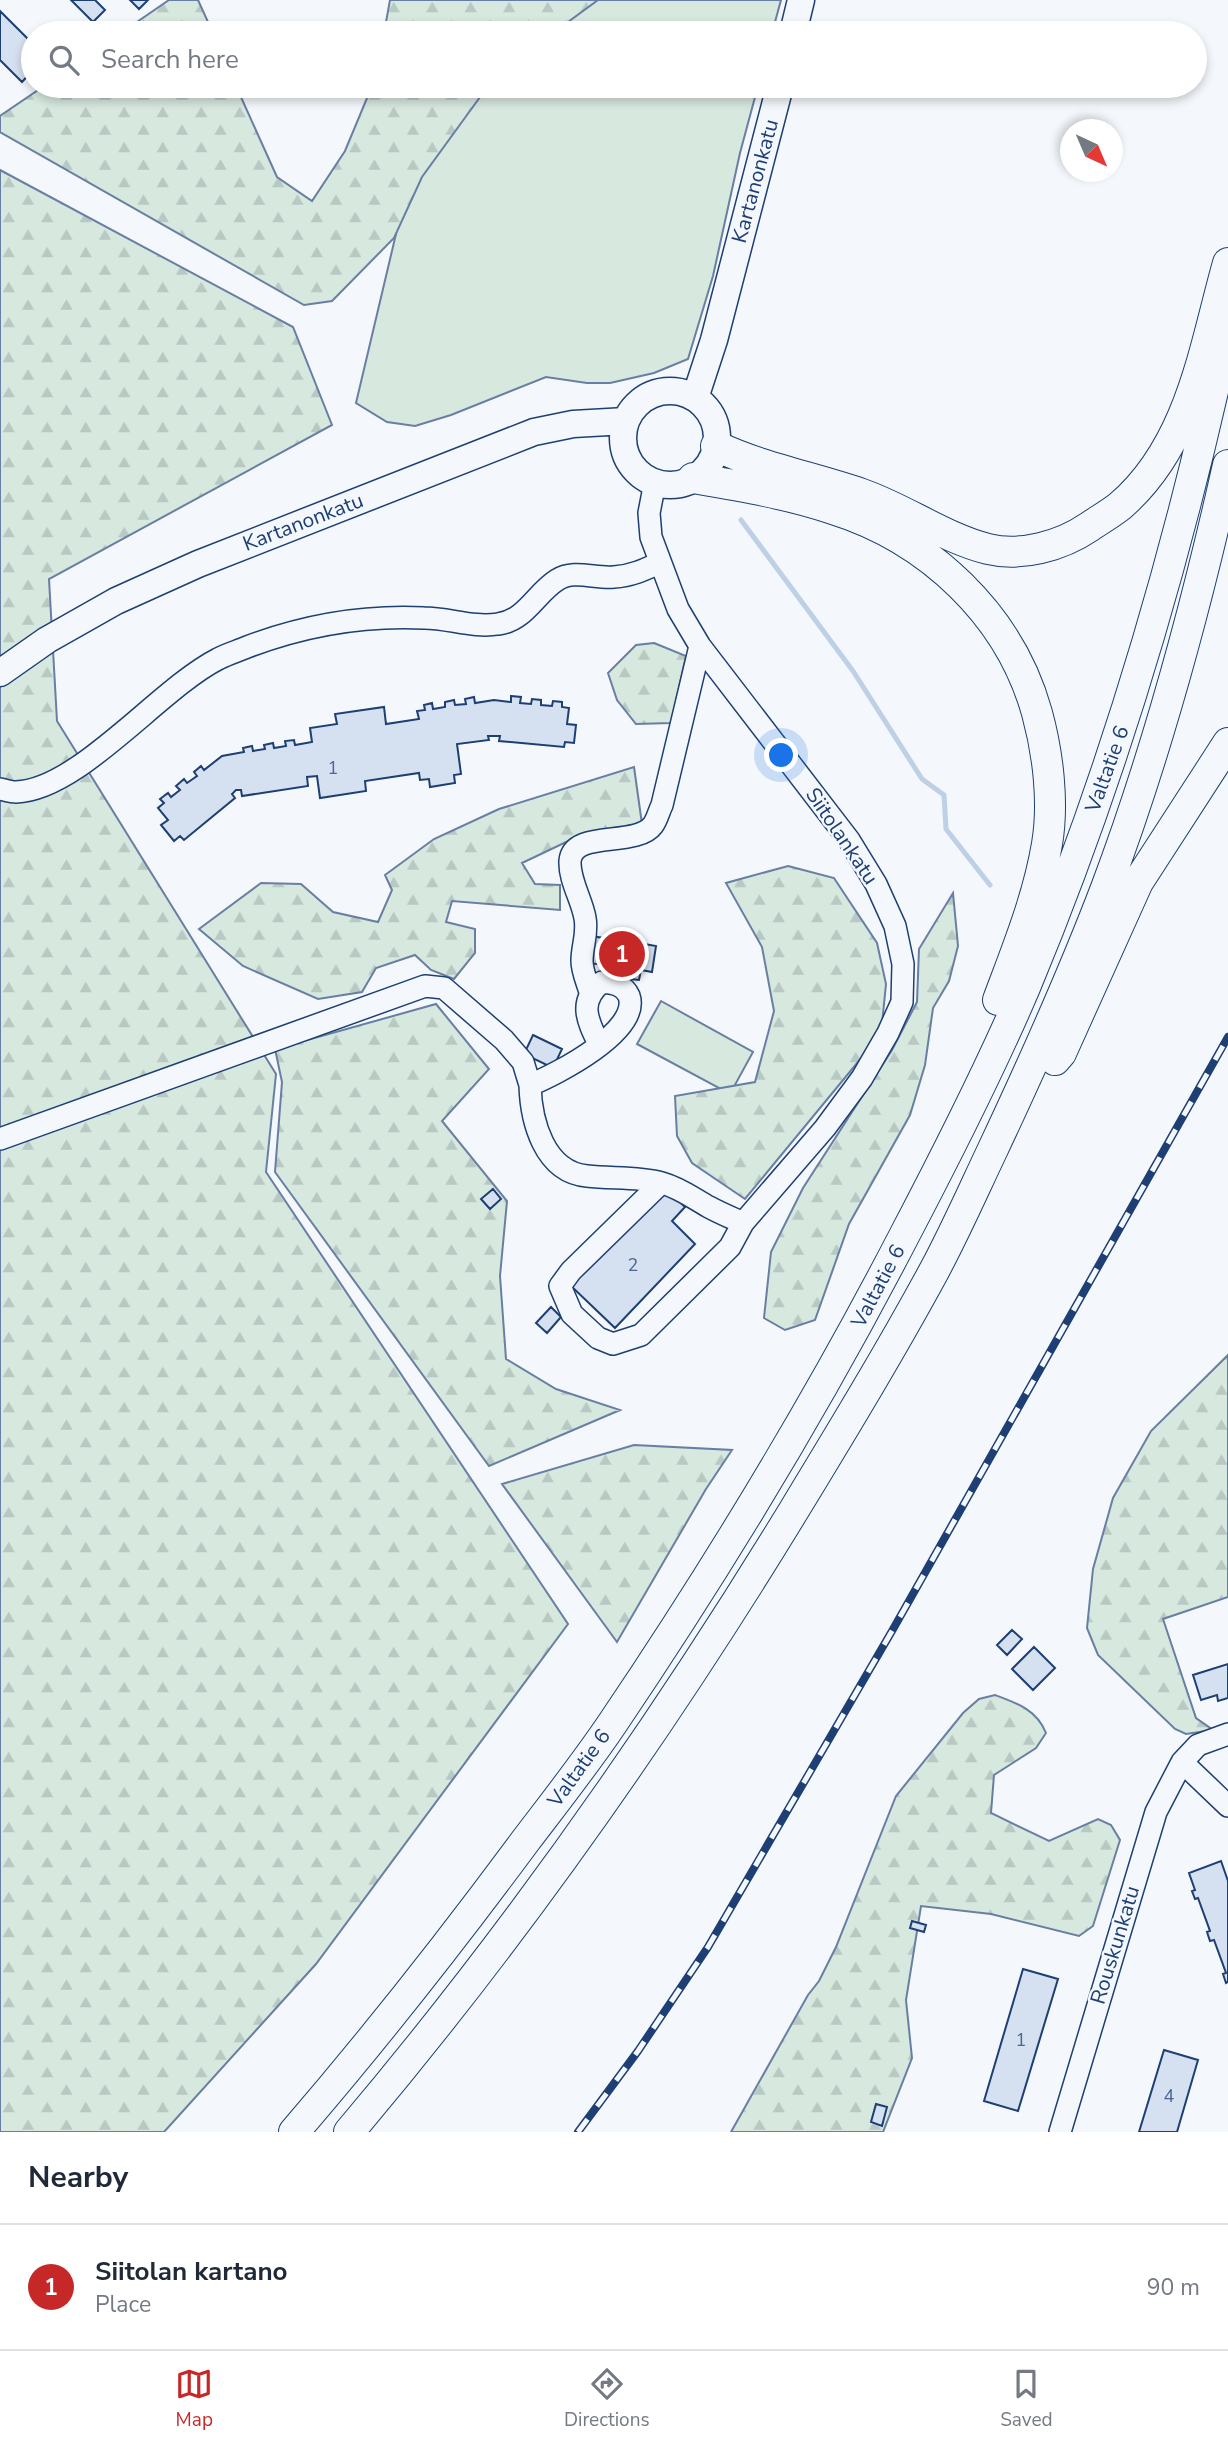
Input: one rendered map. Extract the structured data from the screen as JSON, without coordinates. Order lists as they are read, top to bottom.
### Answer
{
  "streets": {
    "highway": ["Valtatie 6"],
    "main road": ["Kartanonkatu"],
    "street": ["Siitolankatu", "Rouskunkatu"]
  },
  "crossings": [
    ["Kartanonkatu", "Siitolankatu"]
  ],
  "house_numbers": [
    "1",
    "2",
    "1",
    "4"
  ],
  "north": "bottom right",
  "page": {
    "search": "Search here",
    "pins": "1",
    "heading": "Nearby",
    "list": [
      {
        "mark": "1",
        "name": "Siitolan kartano",
        "note": "Place",
        "value": "90 m"
      }
    ],
    "nav": ["Map", "Directions", "Saved"]
  }
}
